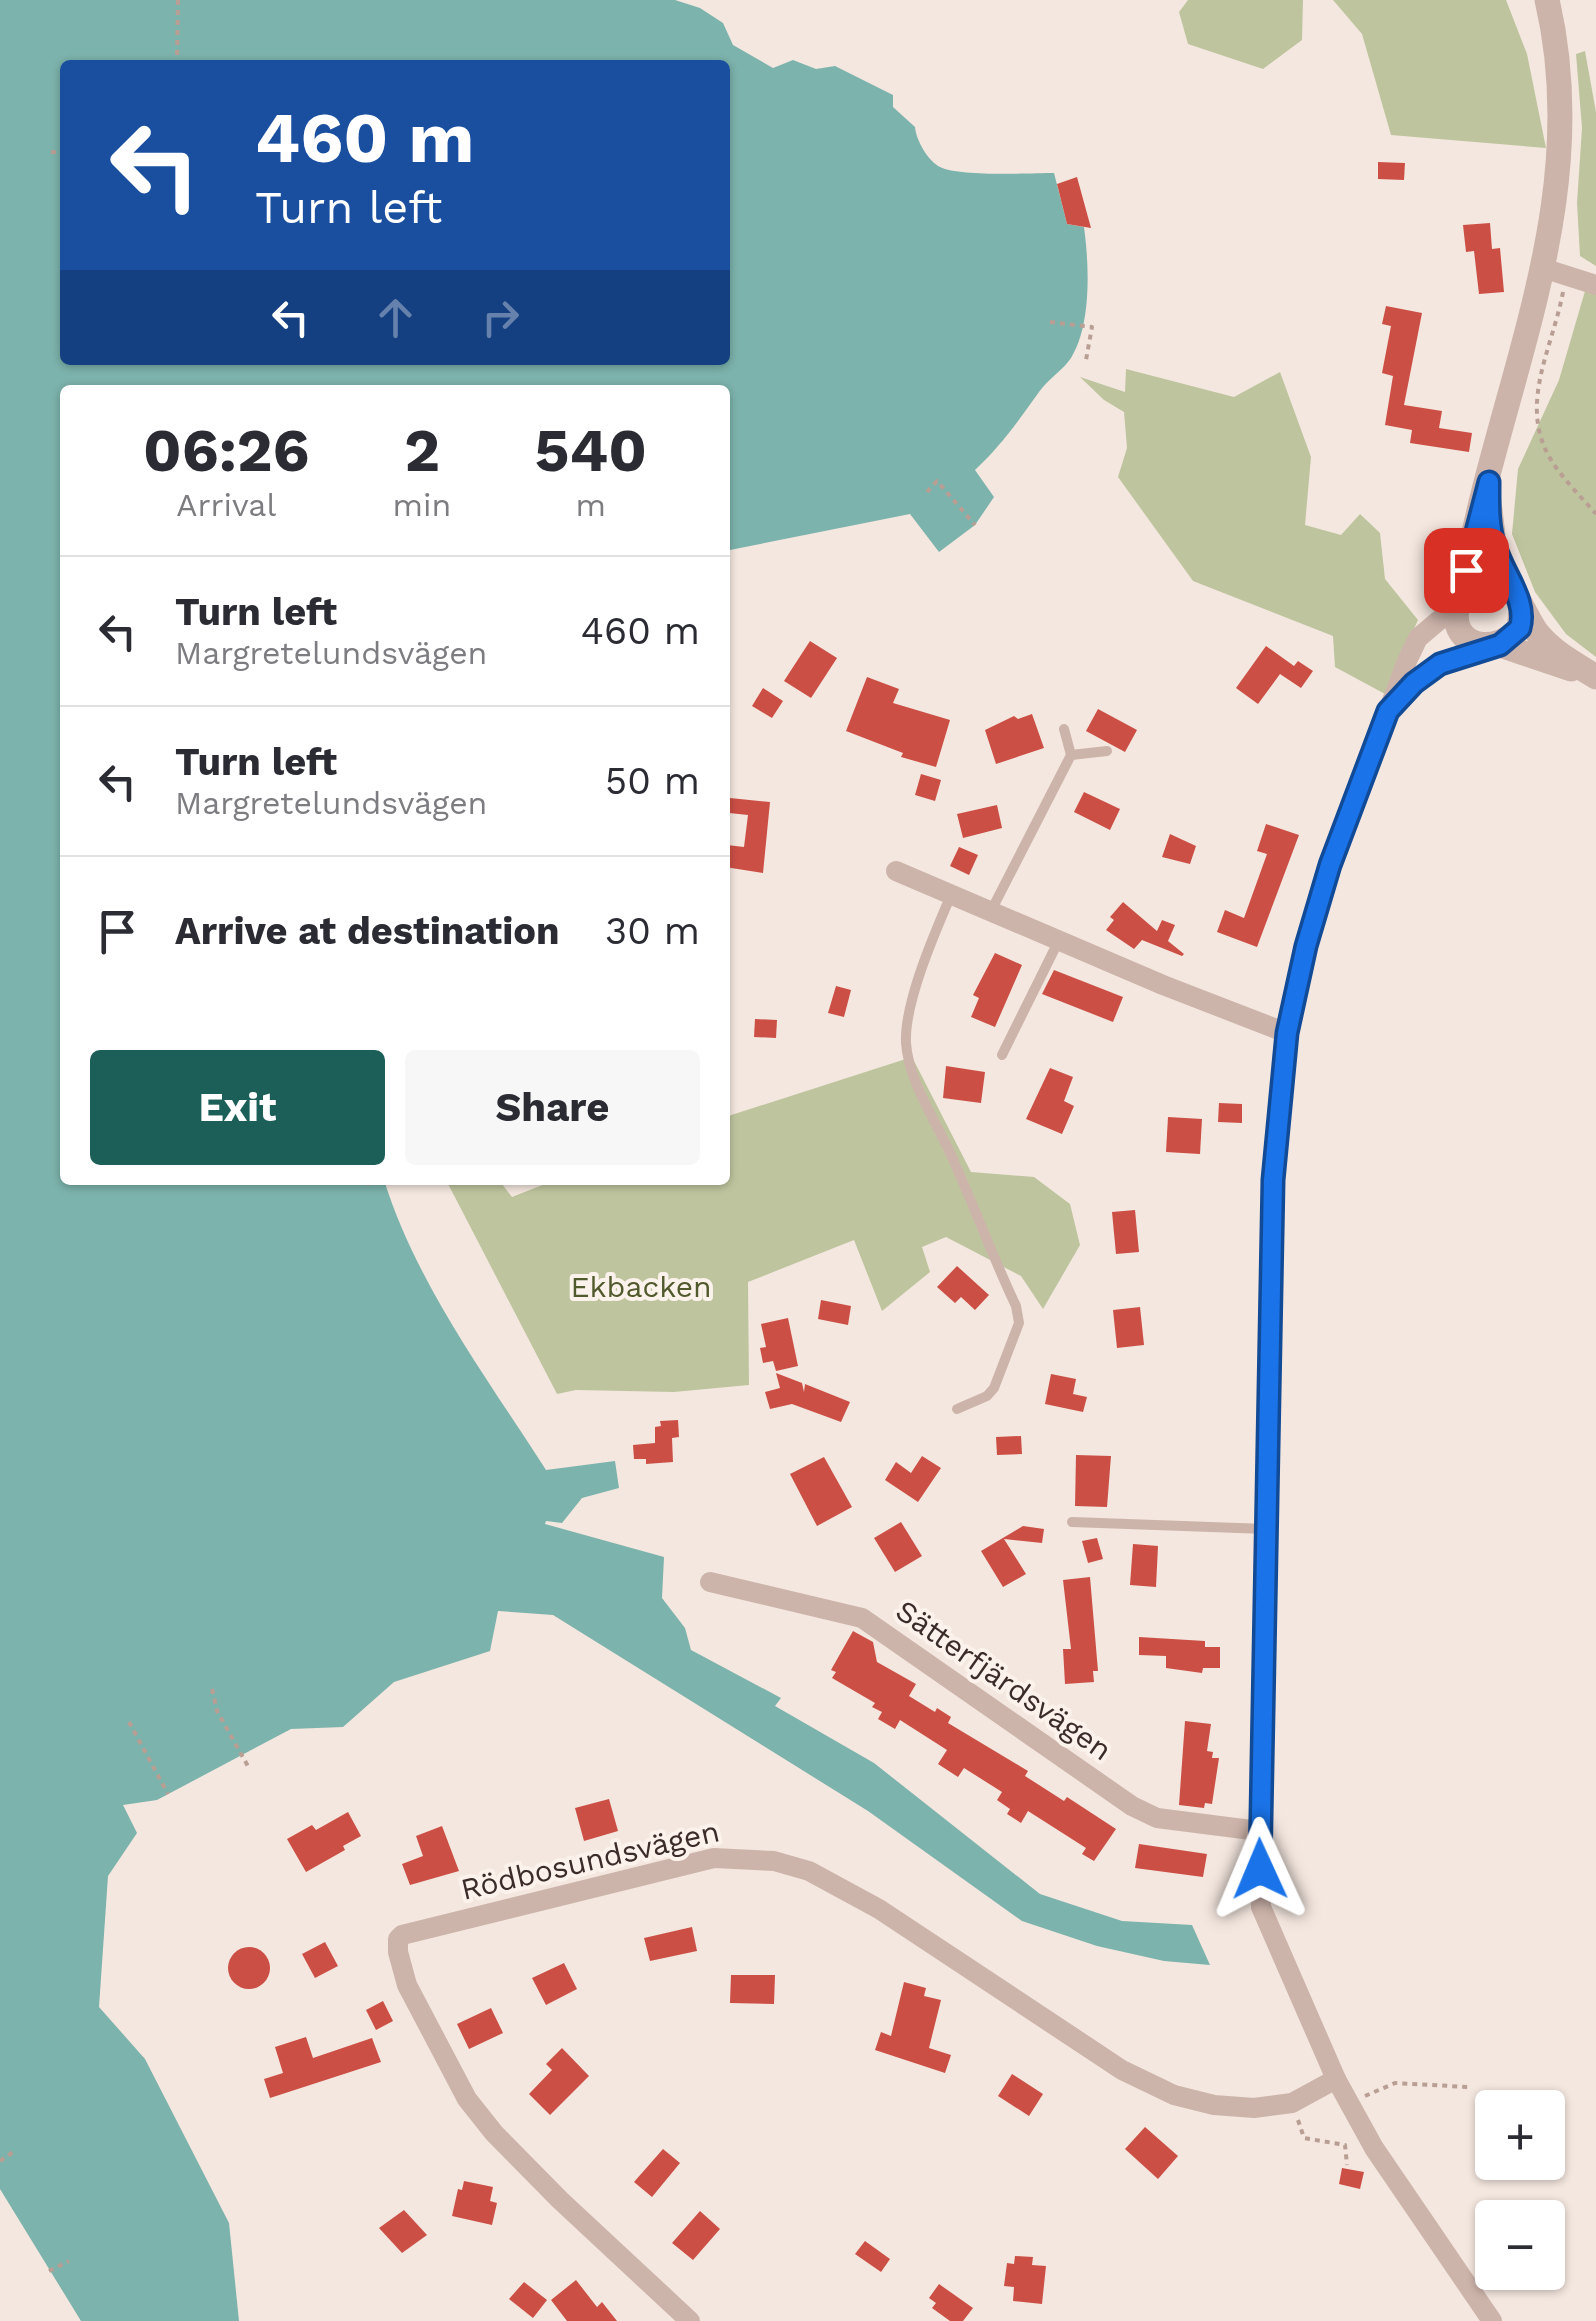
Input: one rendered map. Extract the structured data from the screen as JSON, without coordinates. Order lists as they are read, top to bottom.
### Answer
{
  "streets": {
    "street": ["Sätterfjärdsvägen", "Rödbosundsvägen"]
  },
  "parks": ["Ekbacken"],
  "page": {
    "turn": ["460 m", "Turn left"],
    "eta": [
      "06:26",
      "Arrival",
      "2",
      "min",
      "540",
      "m"
    ],
    "list": [
      {
        "name": "Turn left",
        "note": "Margretelundsvägen",
        "value": "460 m"
      },
      {
        "name": "Turn left",
        "note": "Margretelundsvägen",
        "value": "50 m"
      },
      {
        "name": "Arrive at destination",
        "value": "30 m"
      }
    ],
    "buttons": ["Exit", "Share"],
    "map_buttons": ["+", "−"]
  }
}
